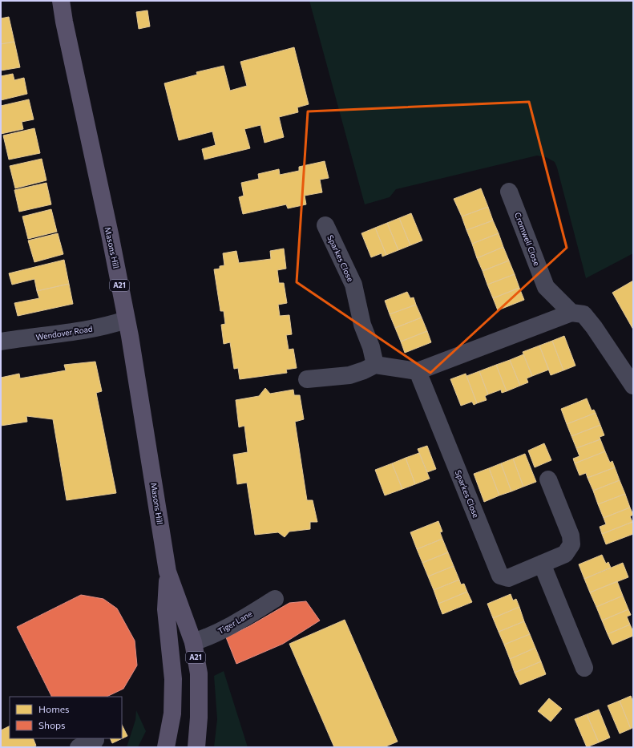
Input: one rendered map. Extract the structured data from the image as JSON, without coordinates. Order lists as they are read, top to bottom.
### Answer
{
  "streets": {
    "main road": ["Masons Hill", "A21"],
    "street": [
      "Cromwell Close",
      "Sparkes Close",
      "Wendover Road",
      "Tiger Lane"
    ]
  },
  "crossings": [
    ["Masons Hill", "Wendover Road"],
    ["Masons Hill", "Tiger Lane"]
  ],
  "legend": ["Homes", "Shops"]
}
